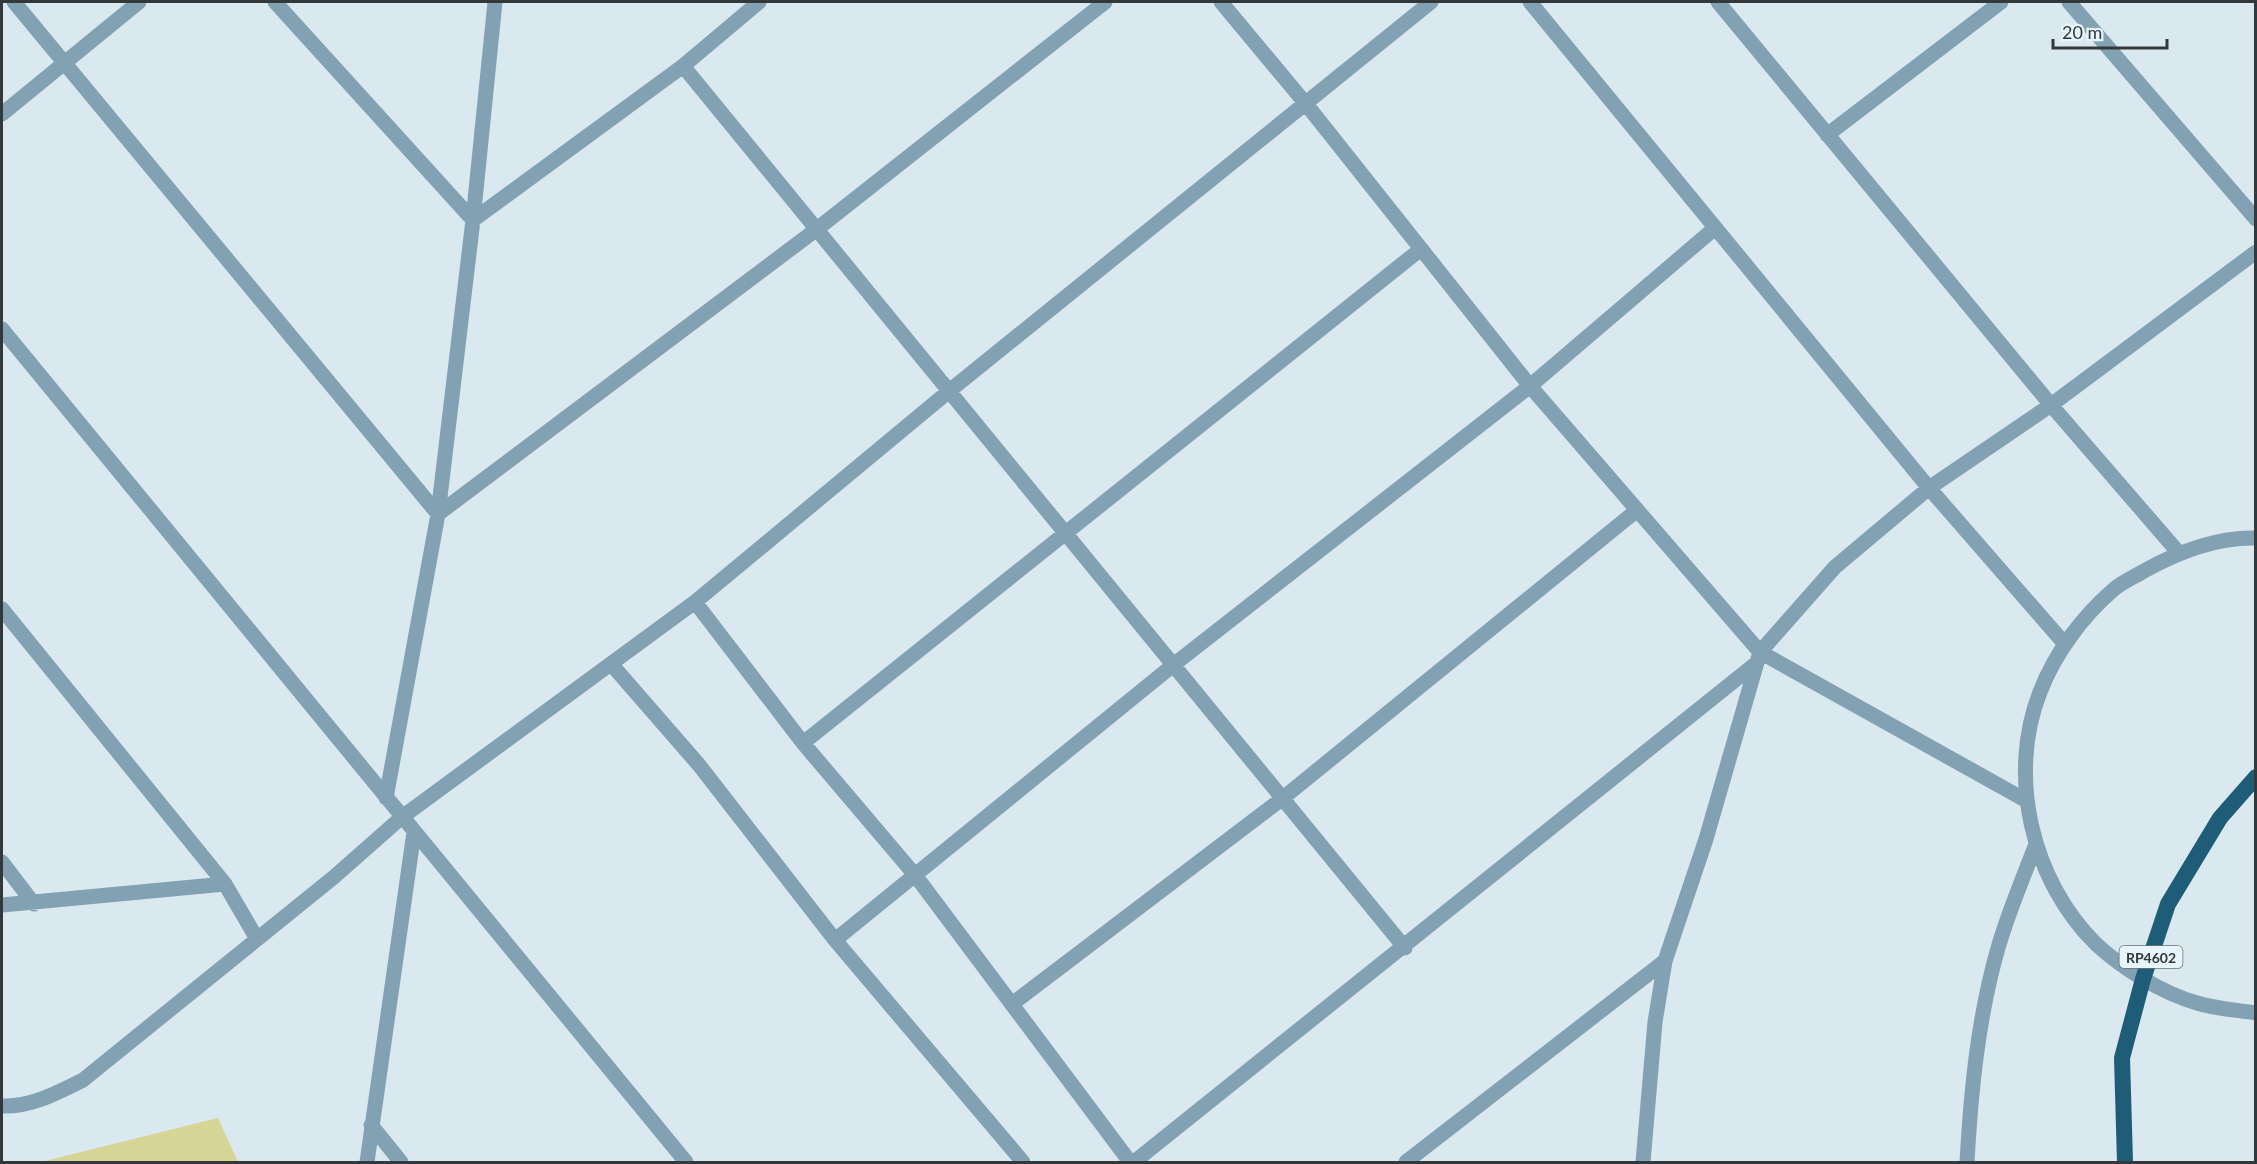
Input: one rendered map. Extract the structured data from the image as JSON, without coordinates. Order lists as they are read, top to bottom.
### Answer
{
  "streets": {
    "highway": ["RP4602"]
  },
  "scale_bar": "20 m"
}
